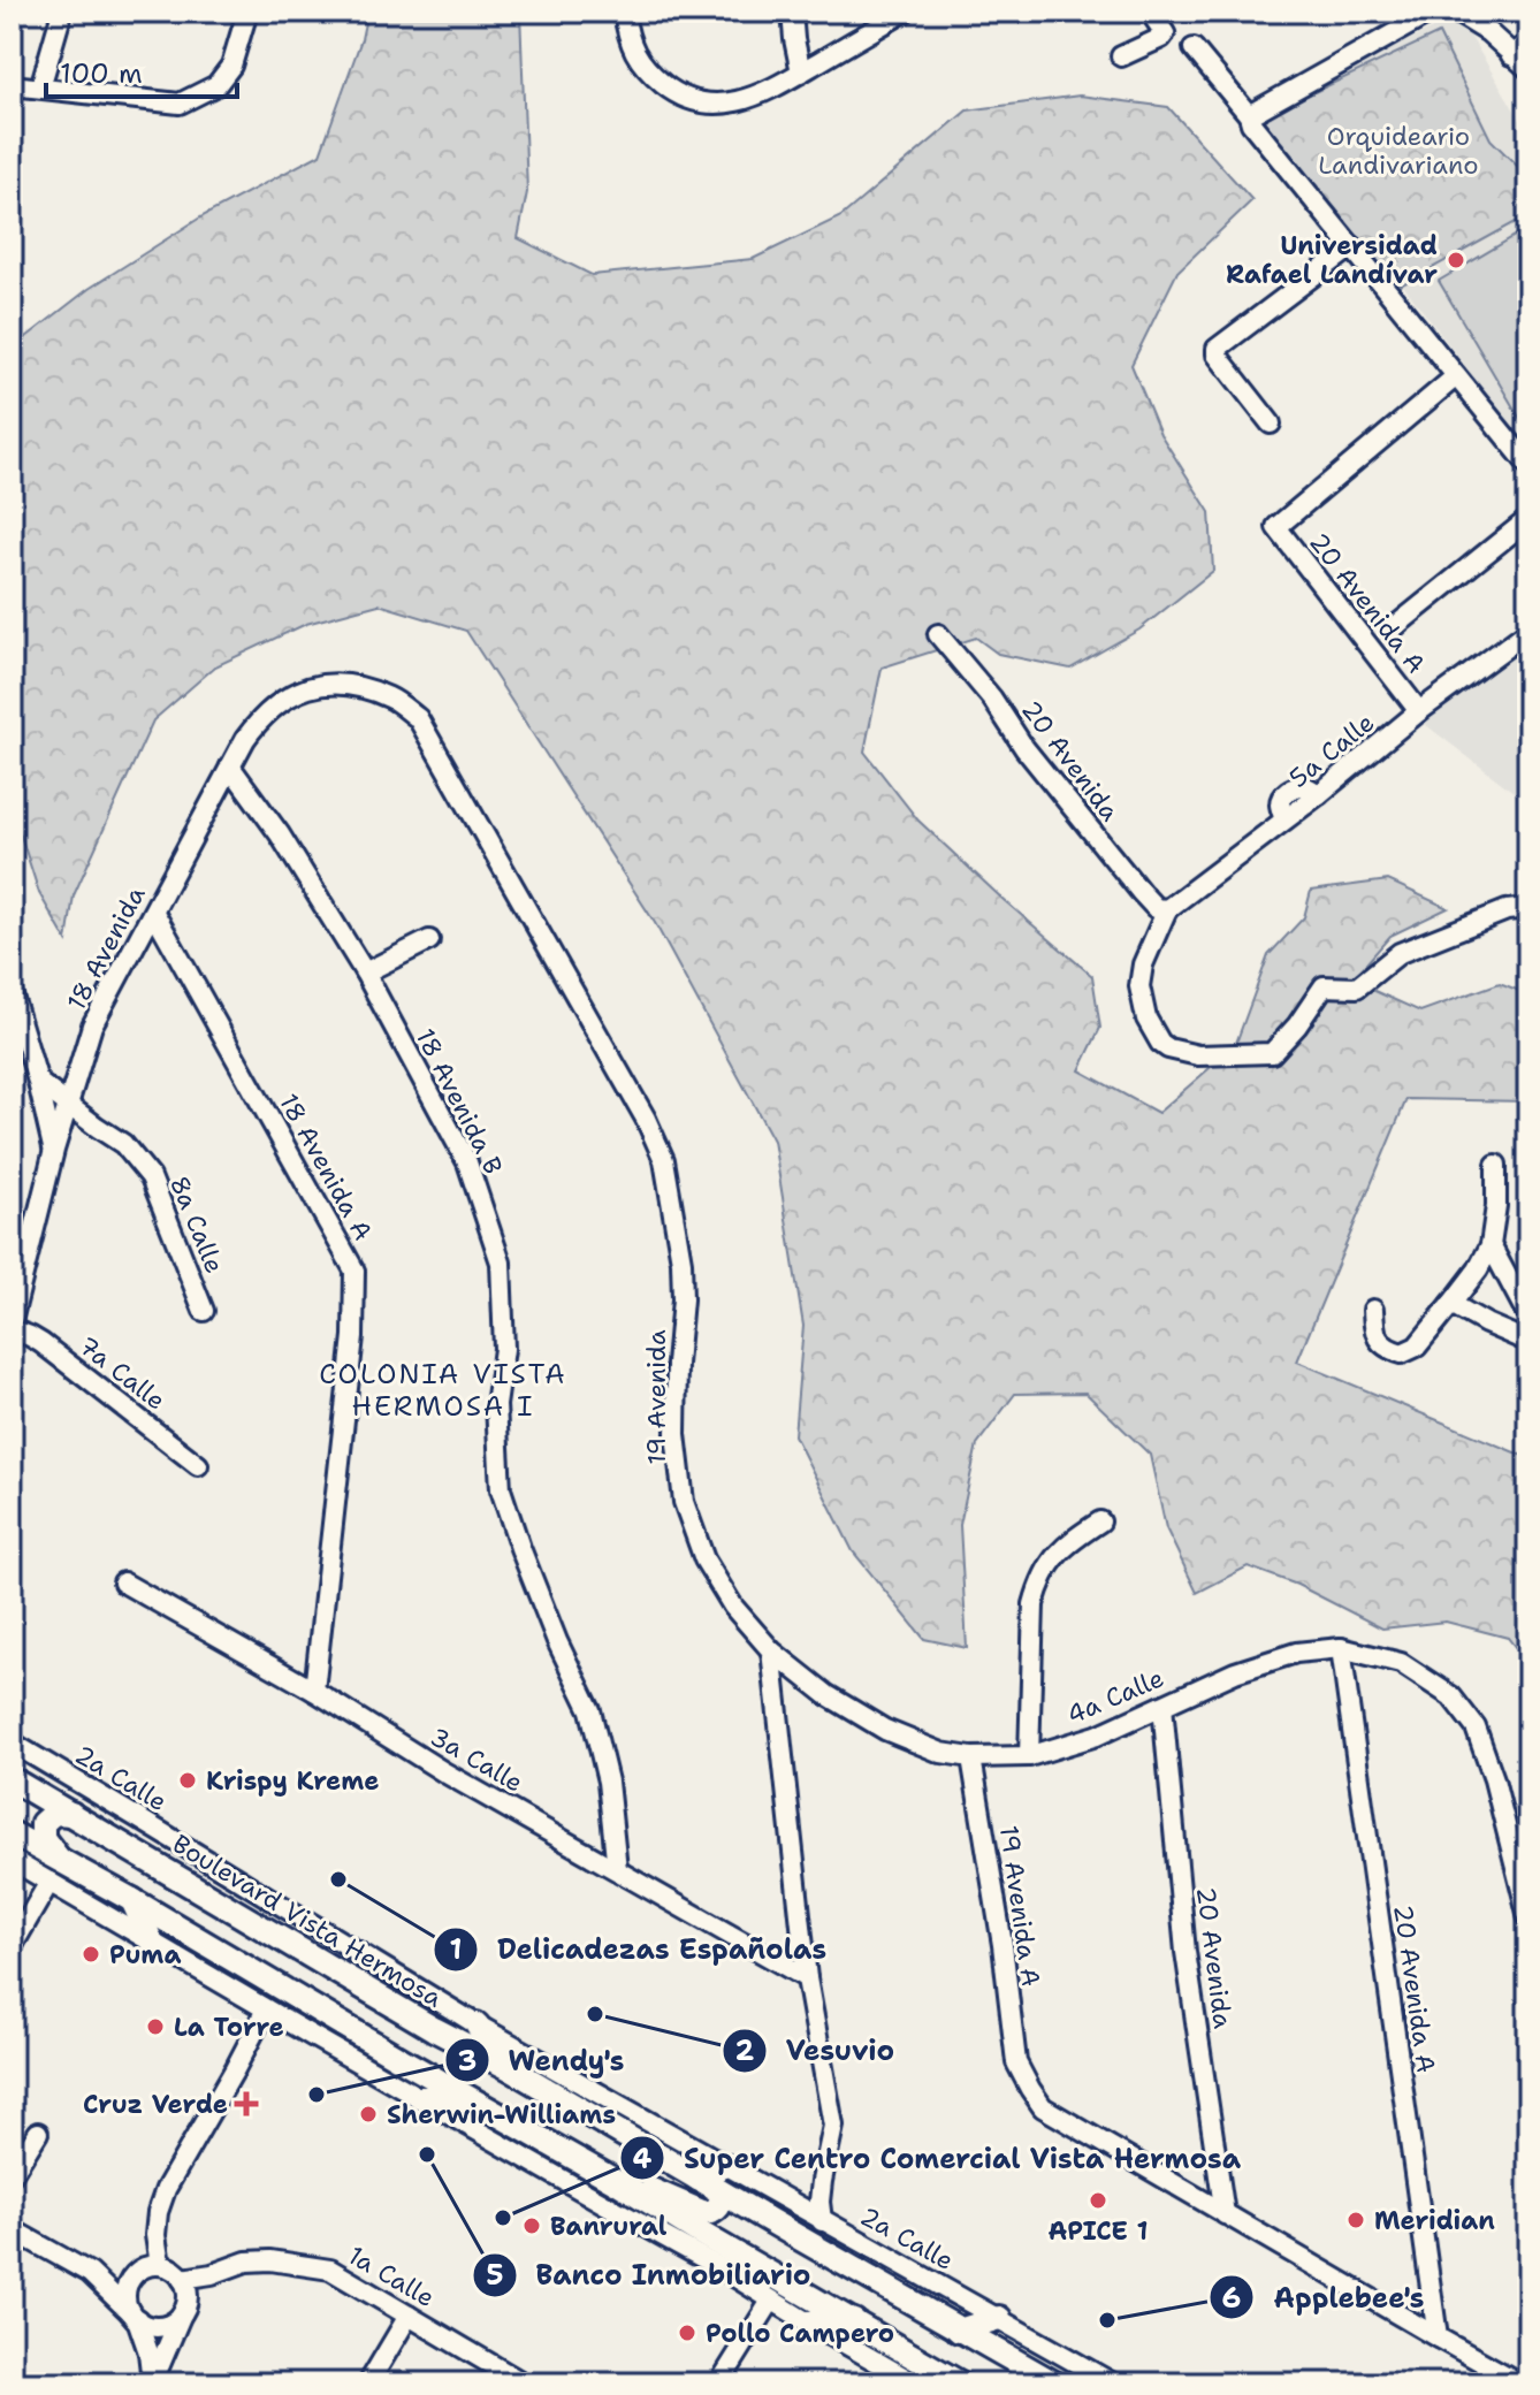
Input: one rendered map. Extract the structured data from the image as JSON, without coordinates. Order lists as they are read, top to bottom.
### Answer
{
  "streets": {
    "main road": ["Boulevard Vista Hermosa"],
    "street": [
      "20 Avenida A",
      "5a Calle",
      "20 Avenida",
      "18 Avenida",
      "18 Avenida B",
      "18 Avenida A",
      "8a Calle",
      "7a Calle",
      "19 Avenida",
      "4a Calle",
      "3a Calle",
      "2a Calle",
      "19 Avenida A",
      "1a Calle"
    ]
  },
  "crossings": [
    ["20 Avenida A", "5a Calle"],
    ["20 Avenida A", "4a Calle"],
    ["5a Calle", "20 Avenida"],
    ["20 Avenida", "4a Calle"],
    ["20 Avenida", "19 Avenida A"],
    ["18 Avenida", "18 Avenida B"],
    ["18 Avenida", "18 Avenida A"],
    ["18 Avenida", "8a Calle"],
    ["18 Avenida", "7a Calle"],
    ["18 Avenida", "19 Avenida"],
    ["18 Avenida B", "3a Calle"],
    ["18 Avenida A", "3a Calle"],
    ["19 Avenida", "4a Calle"],
    ["4a Calle", "19 Avenida A"],
    ["2a Calle", "Boulevard Vista Hermosa"]
  ],
  "districts": ["COLONIA VISTA HERMOSA I"],
  "parks": ["Orquideario Landivariano"],
  "places": {
    "other": [
      "Universidad Rafael Landívar",
      "Krispy Kreme",
      "Delicadezas Españolas",
      "Puma",
      "Vesuvio",
      "La Torre",
      "Wendy's",
      "Sherwin-Williams",
      "Banco Inmobiliario",
      "APICE 1",
      "Super Centro Comercial Vista Hermosa",
      "Meridian",
      "Banrural",
      "Applebee's",
      "Pollo Campero"
    ],
    "health": ["Cruz Verde"]
  },
  "scale_bar": "100 m"
}
